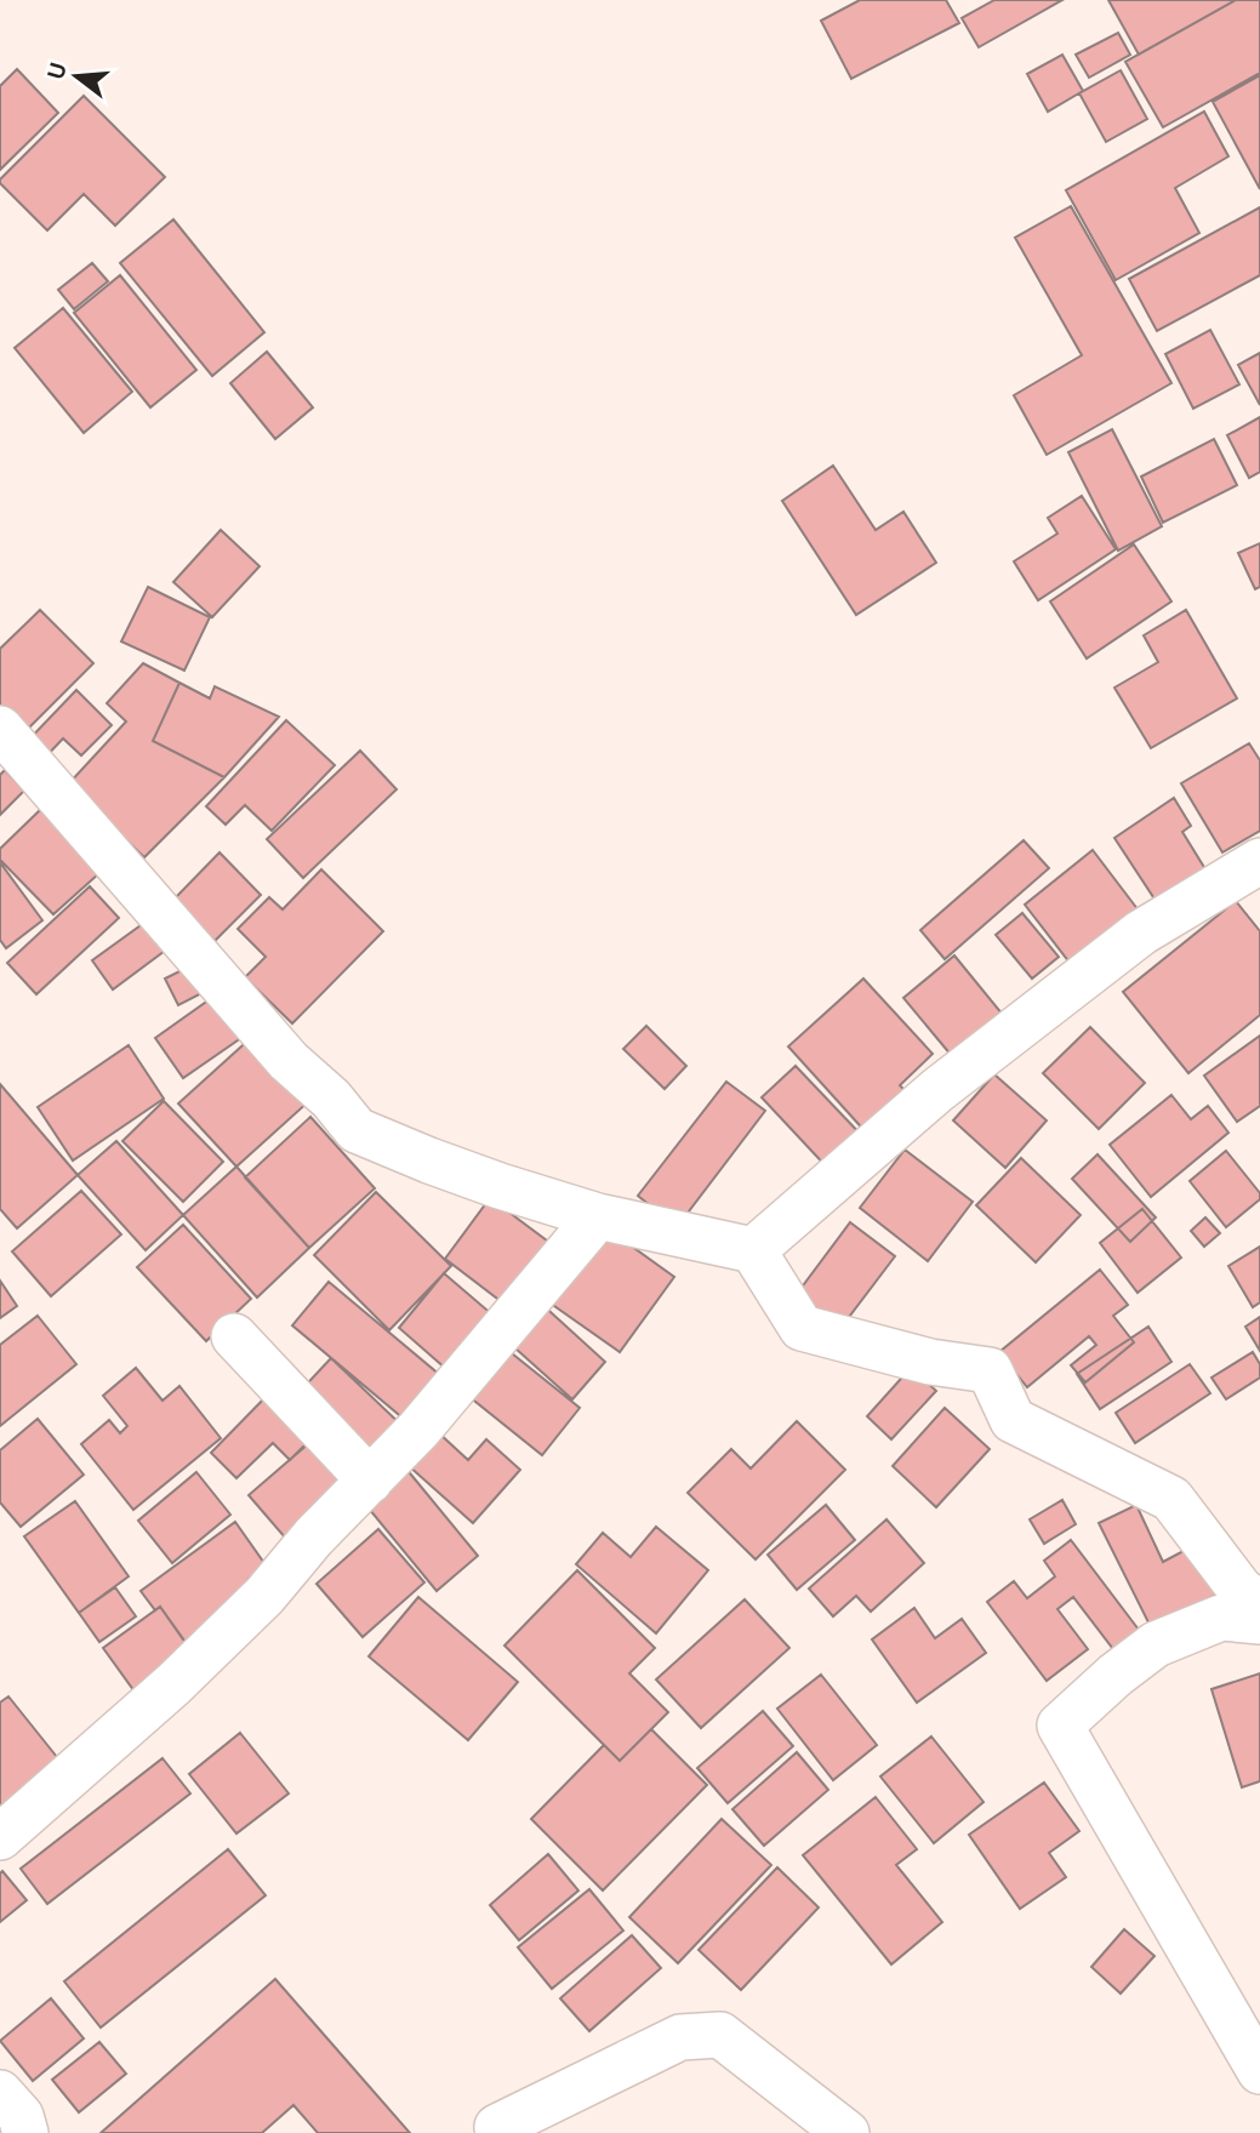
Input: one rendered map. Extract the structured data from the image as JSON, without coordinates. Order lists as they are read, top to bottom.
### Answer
{
  "north": "left"
}
